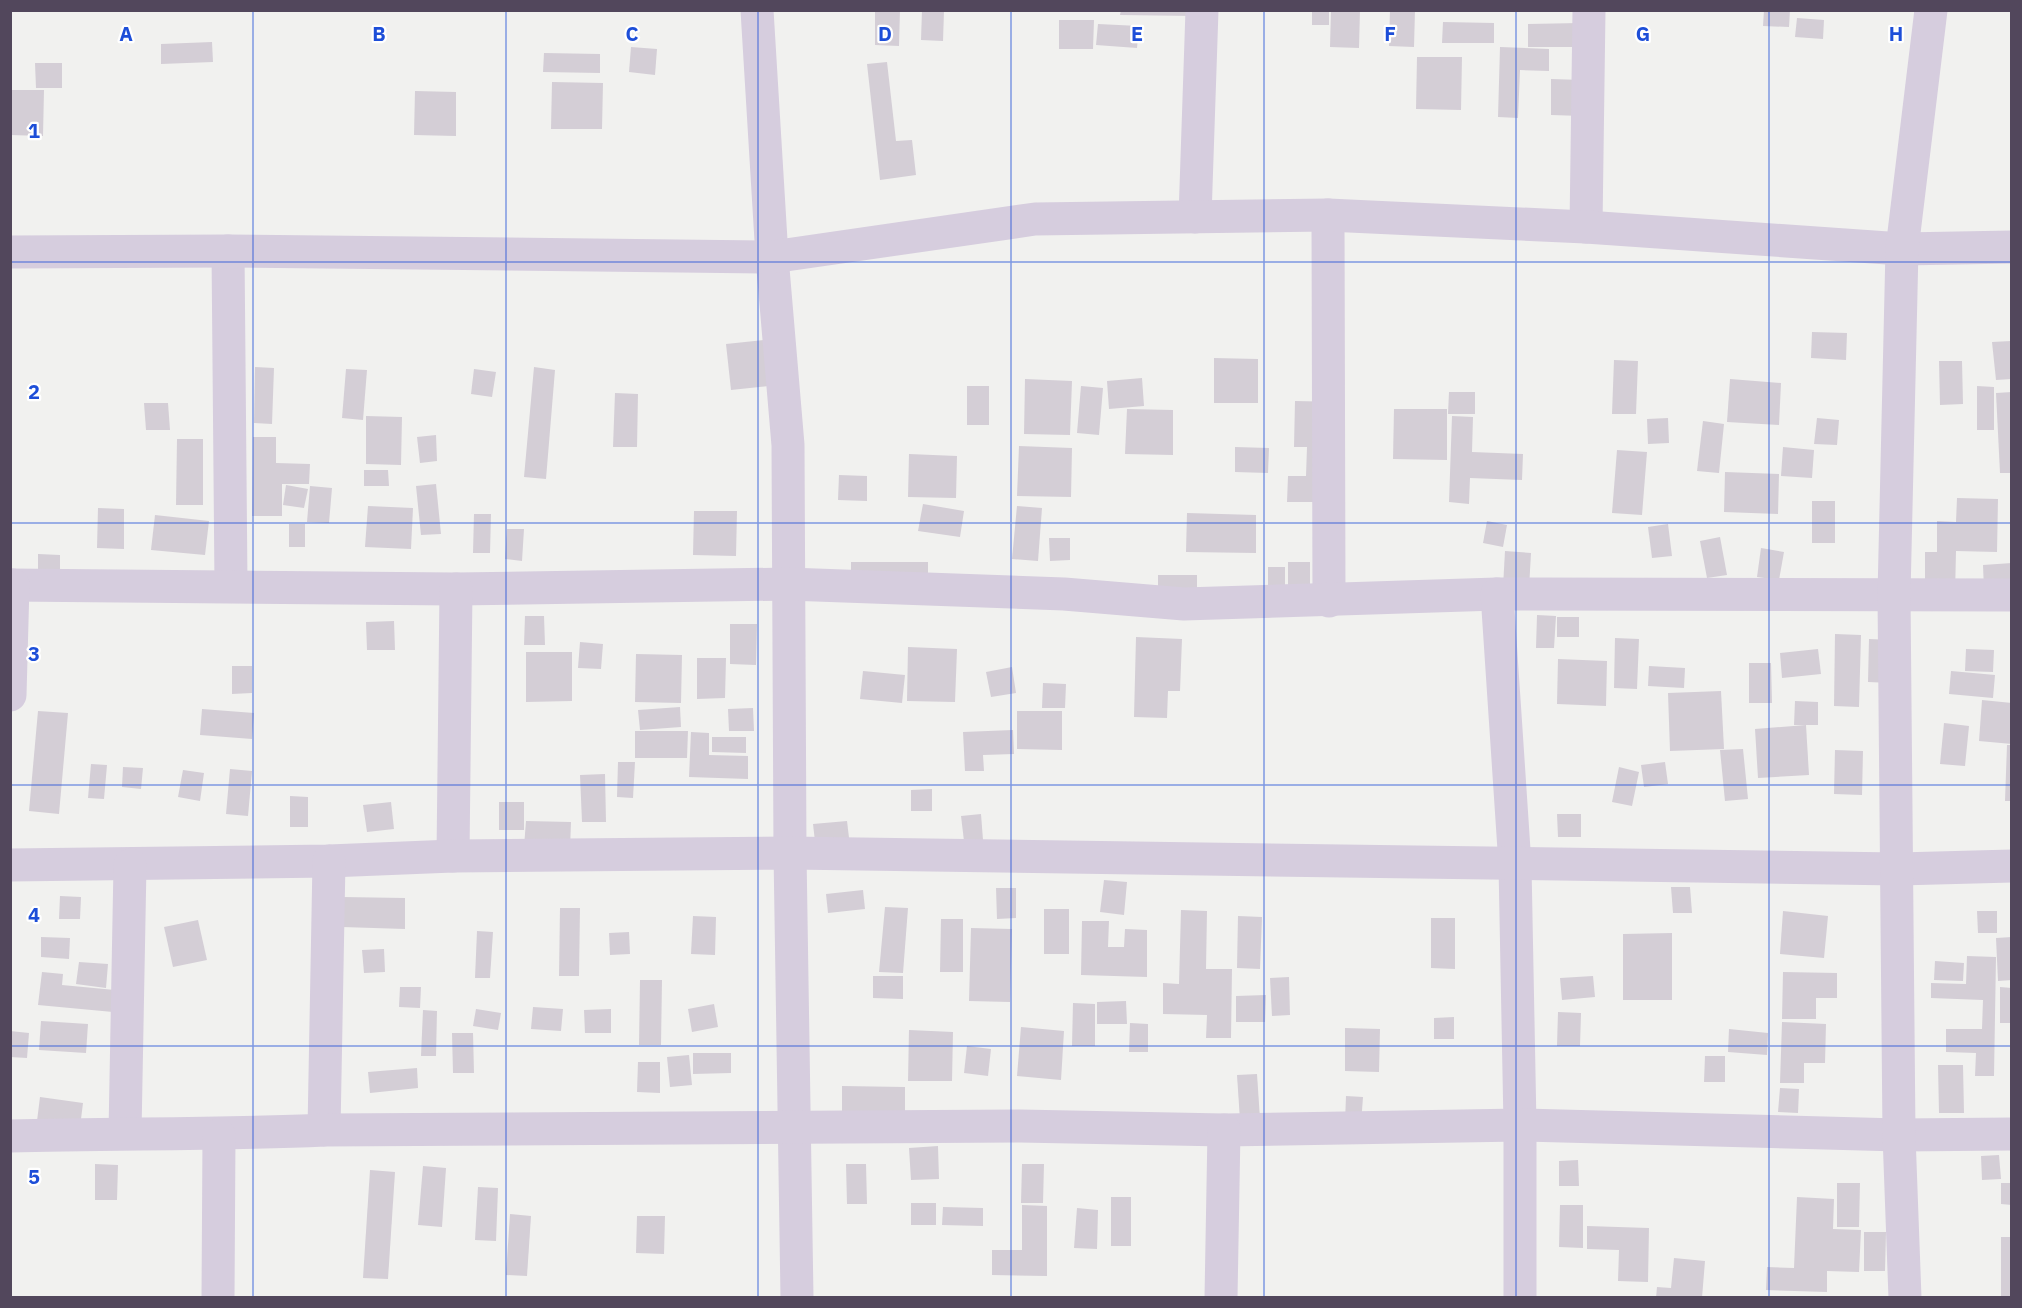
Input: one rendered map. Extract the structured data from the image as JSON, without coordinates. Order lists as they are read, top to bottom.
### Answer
{
  "grid": {
    "columns": [
      "A",
      "B",
      "C",
      "D",
      "E",
      "F",
      "G",
      "H"
    ],
    "rows": [
      "1",
      "2",
      "3",
      "4",
      "5"
    ]
  }
}
